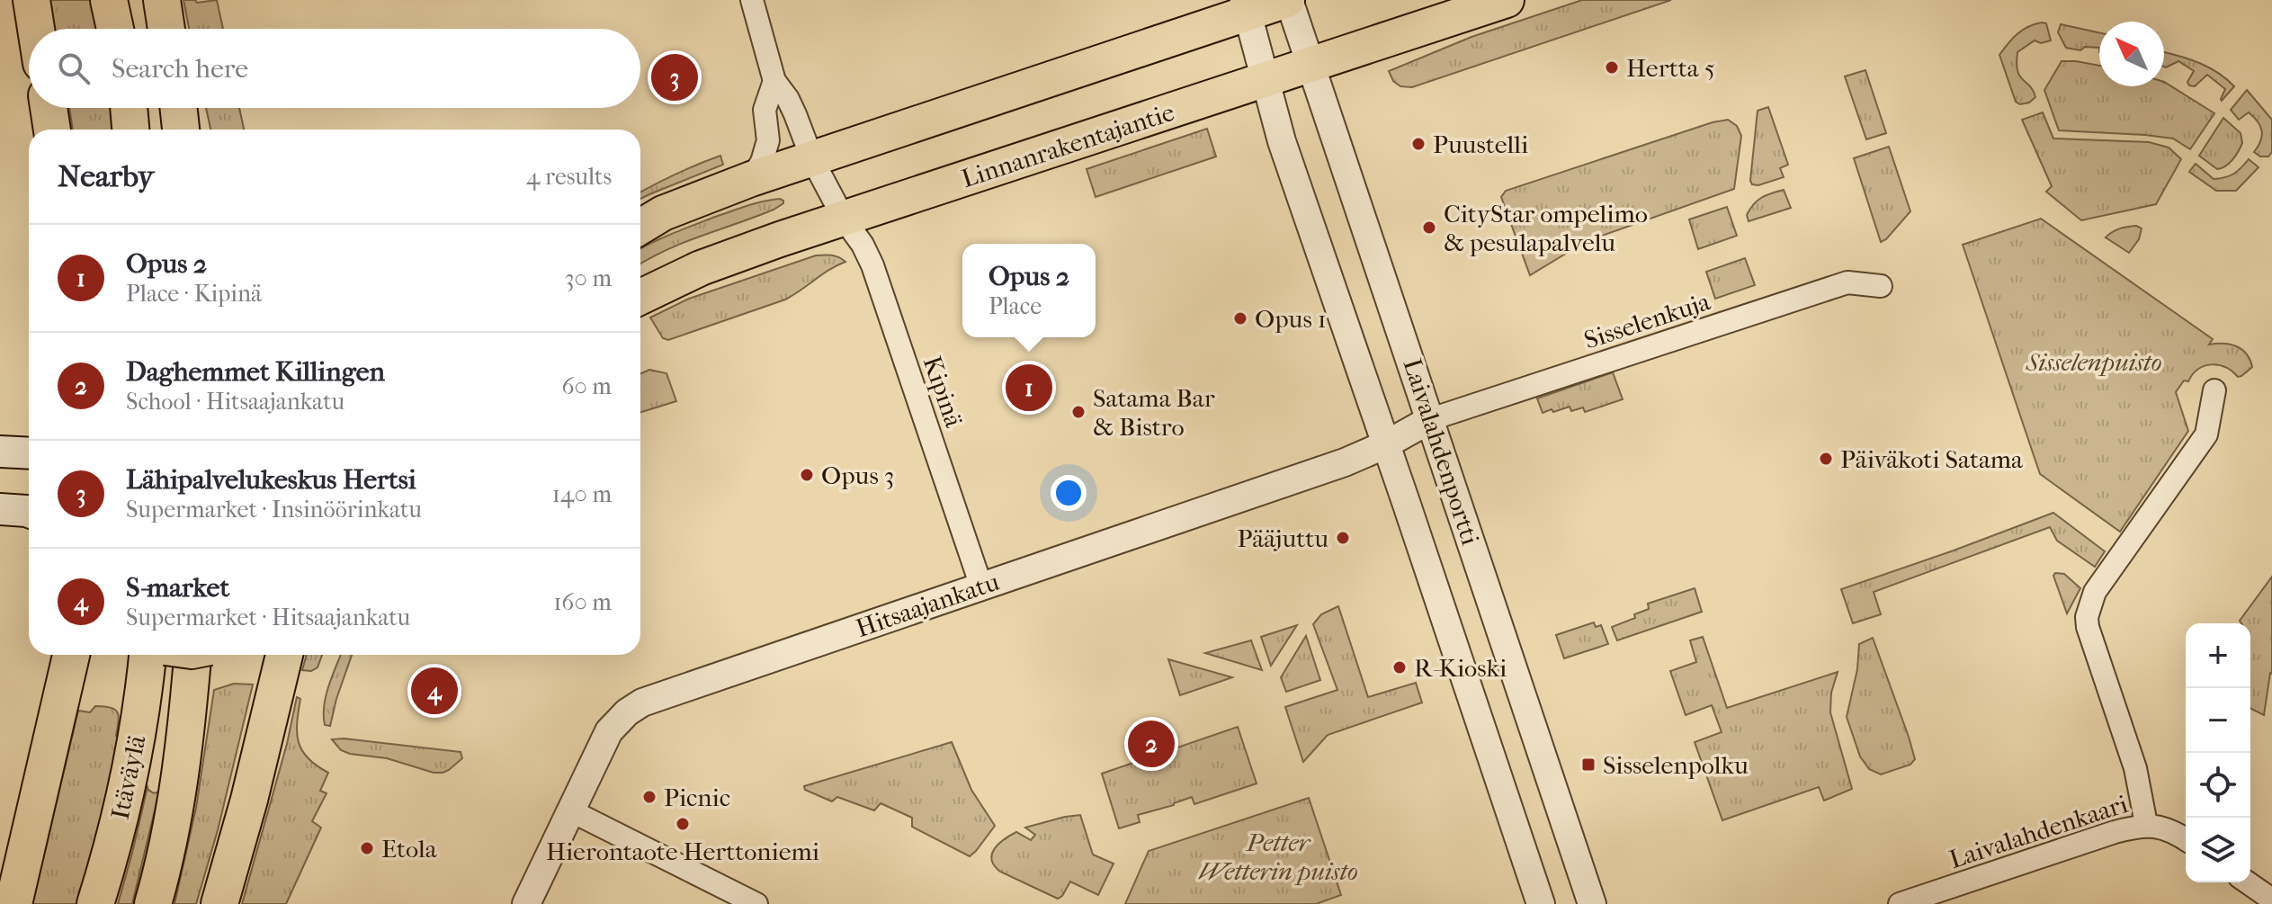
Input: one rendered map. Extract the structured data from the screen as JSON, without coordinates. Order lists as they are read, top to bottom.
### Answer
{
  "streets": {
    "highway": ["Itäväylä"],
    "main road": ["Linnanrakentajantie"],
    "street": [
      "Sisselenkuja",
      "Kipinä",
      "Laivalahdenportti",
      "Hitsaajankatu",
      "Laivalahdenkaari"
    ]
  },
  "crossings": [
    ["Linnanrakentajantie", "Kipinä"],
    ["Linnanrakentajantie", "Laivalahdenportti"],
    ["Sisselenkuja", "Laivalahdenportti"],
    ["Sisselenkuja", "Hitsaajankatu"],
    ["Kipinä", "Hitsaajankatu"],
    ["Laivalahdenportti", "Hitsaajankatu"]
  ],
  "parks": ["Sisselenpuisto", "Petter Wetterin puisto"],
  "places": {
    "other": [
      "Hertta 5",
      "Puustelli",
      "CityStar ompelimo & pesulapalvelu",
      "Opus 1",
      "Satama Bar & Bistro",
      "Päiväkoti Satama",
      "Opus 3",
      "Pääjuttu",
      "R-Kioski",
      "Picnic",
      "Hierontaote Herttoniemi",
      "Etola"
    ],
    "transit": ["Sisselenpolku"]
  },
  "north": "top left",
  "page": {
    "search": "Search here",
    "pins": [
      "3",
      "1",
      "4",
      "2"
    ],
    "heading": ["Nearby", "4 results"],
    "list": [
      {
        "mark": "1",
        "name": "Opus 2",
        "note": "Place · Kipinä",
        "value": "30 m"
      },
      {
        "mark": "2",
        "name": "Daghemmet Killingen",
        "note": "School · Hitsaajankatu",
        "value": "60 m"
      },
      {
        "mark": "3",
        "name": "Lähipalvelukeskus Hertsi",
        "note": "Supermarket · Insinöörinkatu",
        "value": "140 m"
      },
      {
        "mark": "4",
        "name": "S-market",
        "note": "Supermarket · Hitsaajankatu",
        "value": "160 m"
      }
    ],
    "popup": ["Opus 2", "Place"],
    "map_buttons": ["+", "−"]
  }
}
